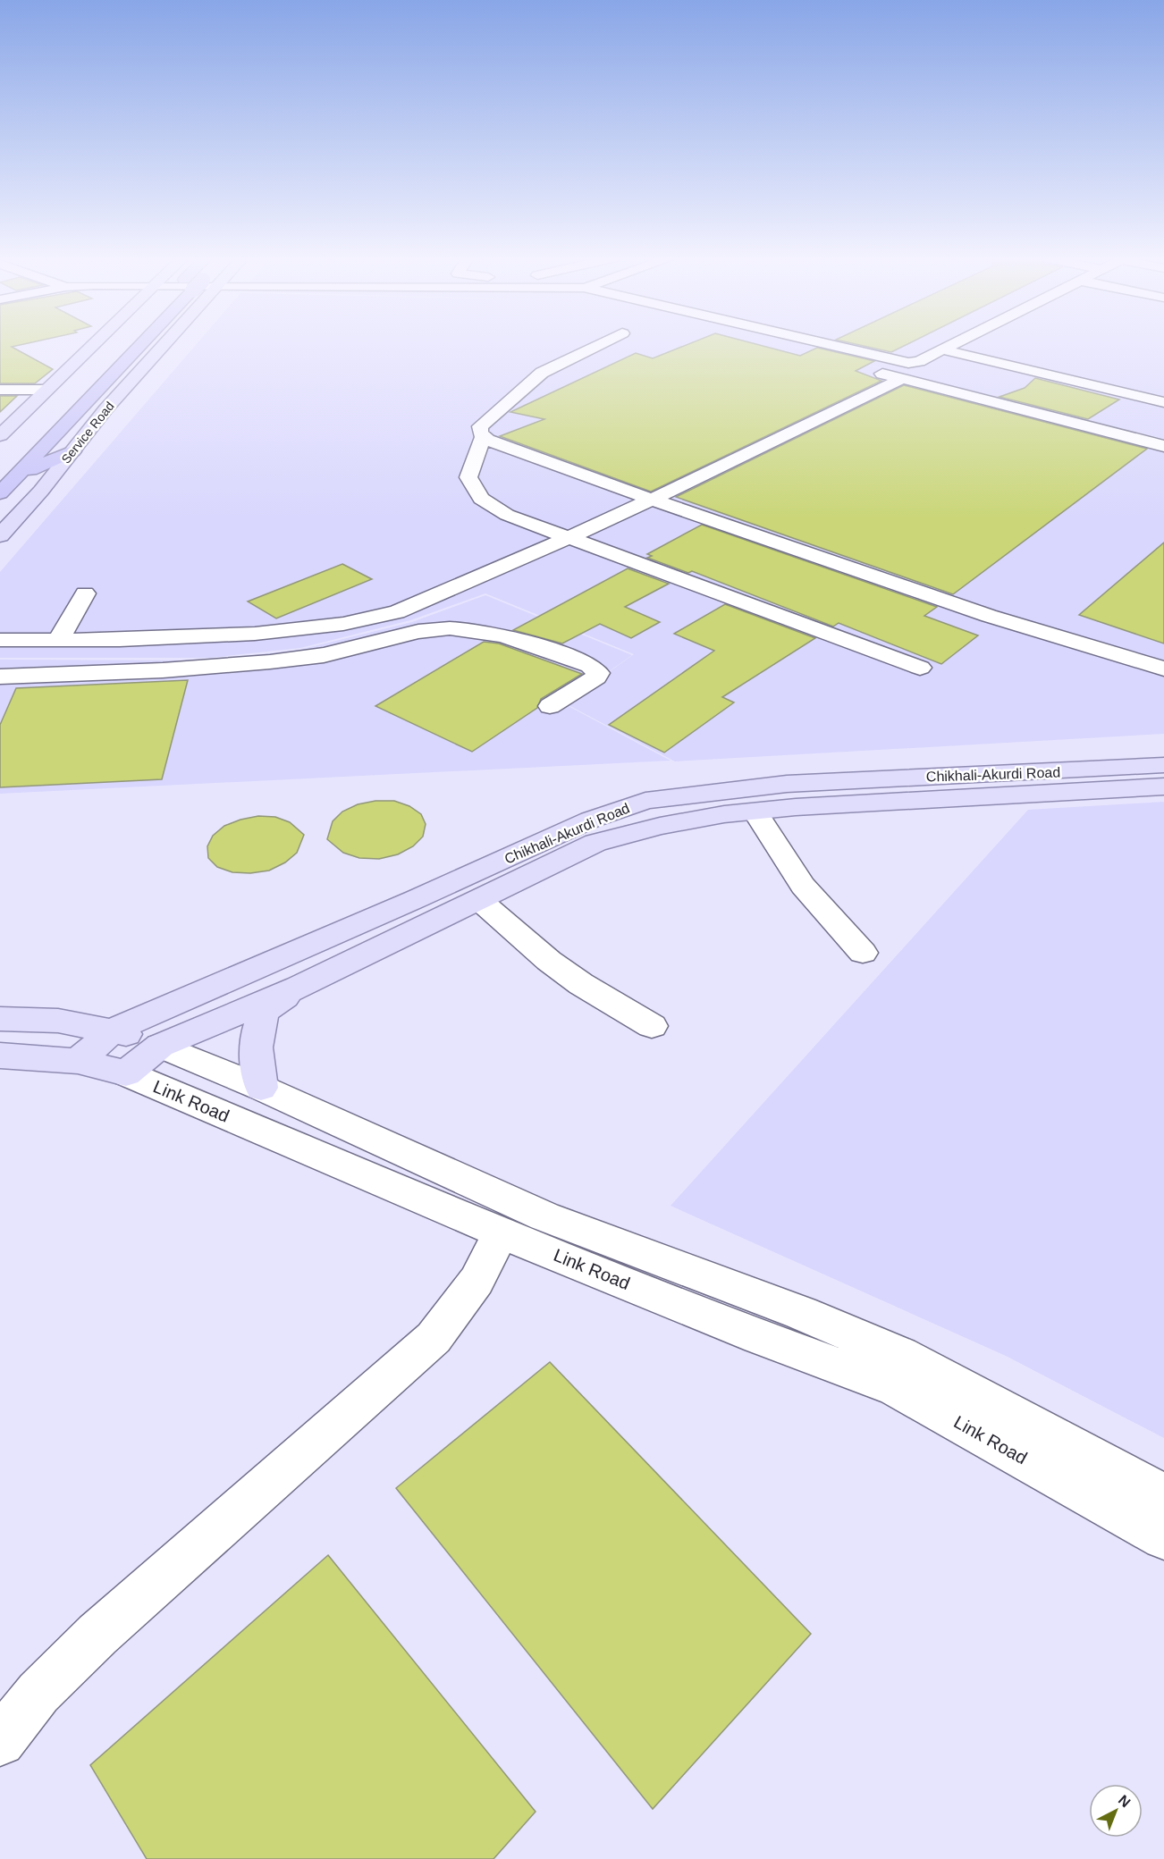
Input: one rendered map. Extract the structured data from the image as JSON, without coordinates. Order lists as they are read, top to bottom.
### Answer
{
  "streets": {
    "main road": ["Service Road", "Chikhali-Akurdi Road", "Link Road"]
  },
  "crossings": [
    ["Chikhali-Akurdi Road", "Link Road"]
  ],
  "north": "top right"
}
